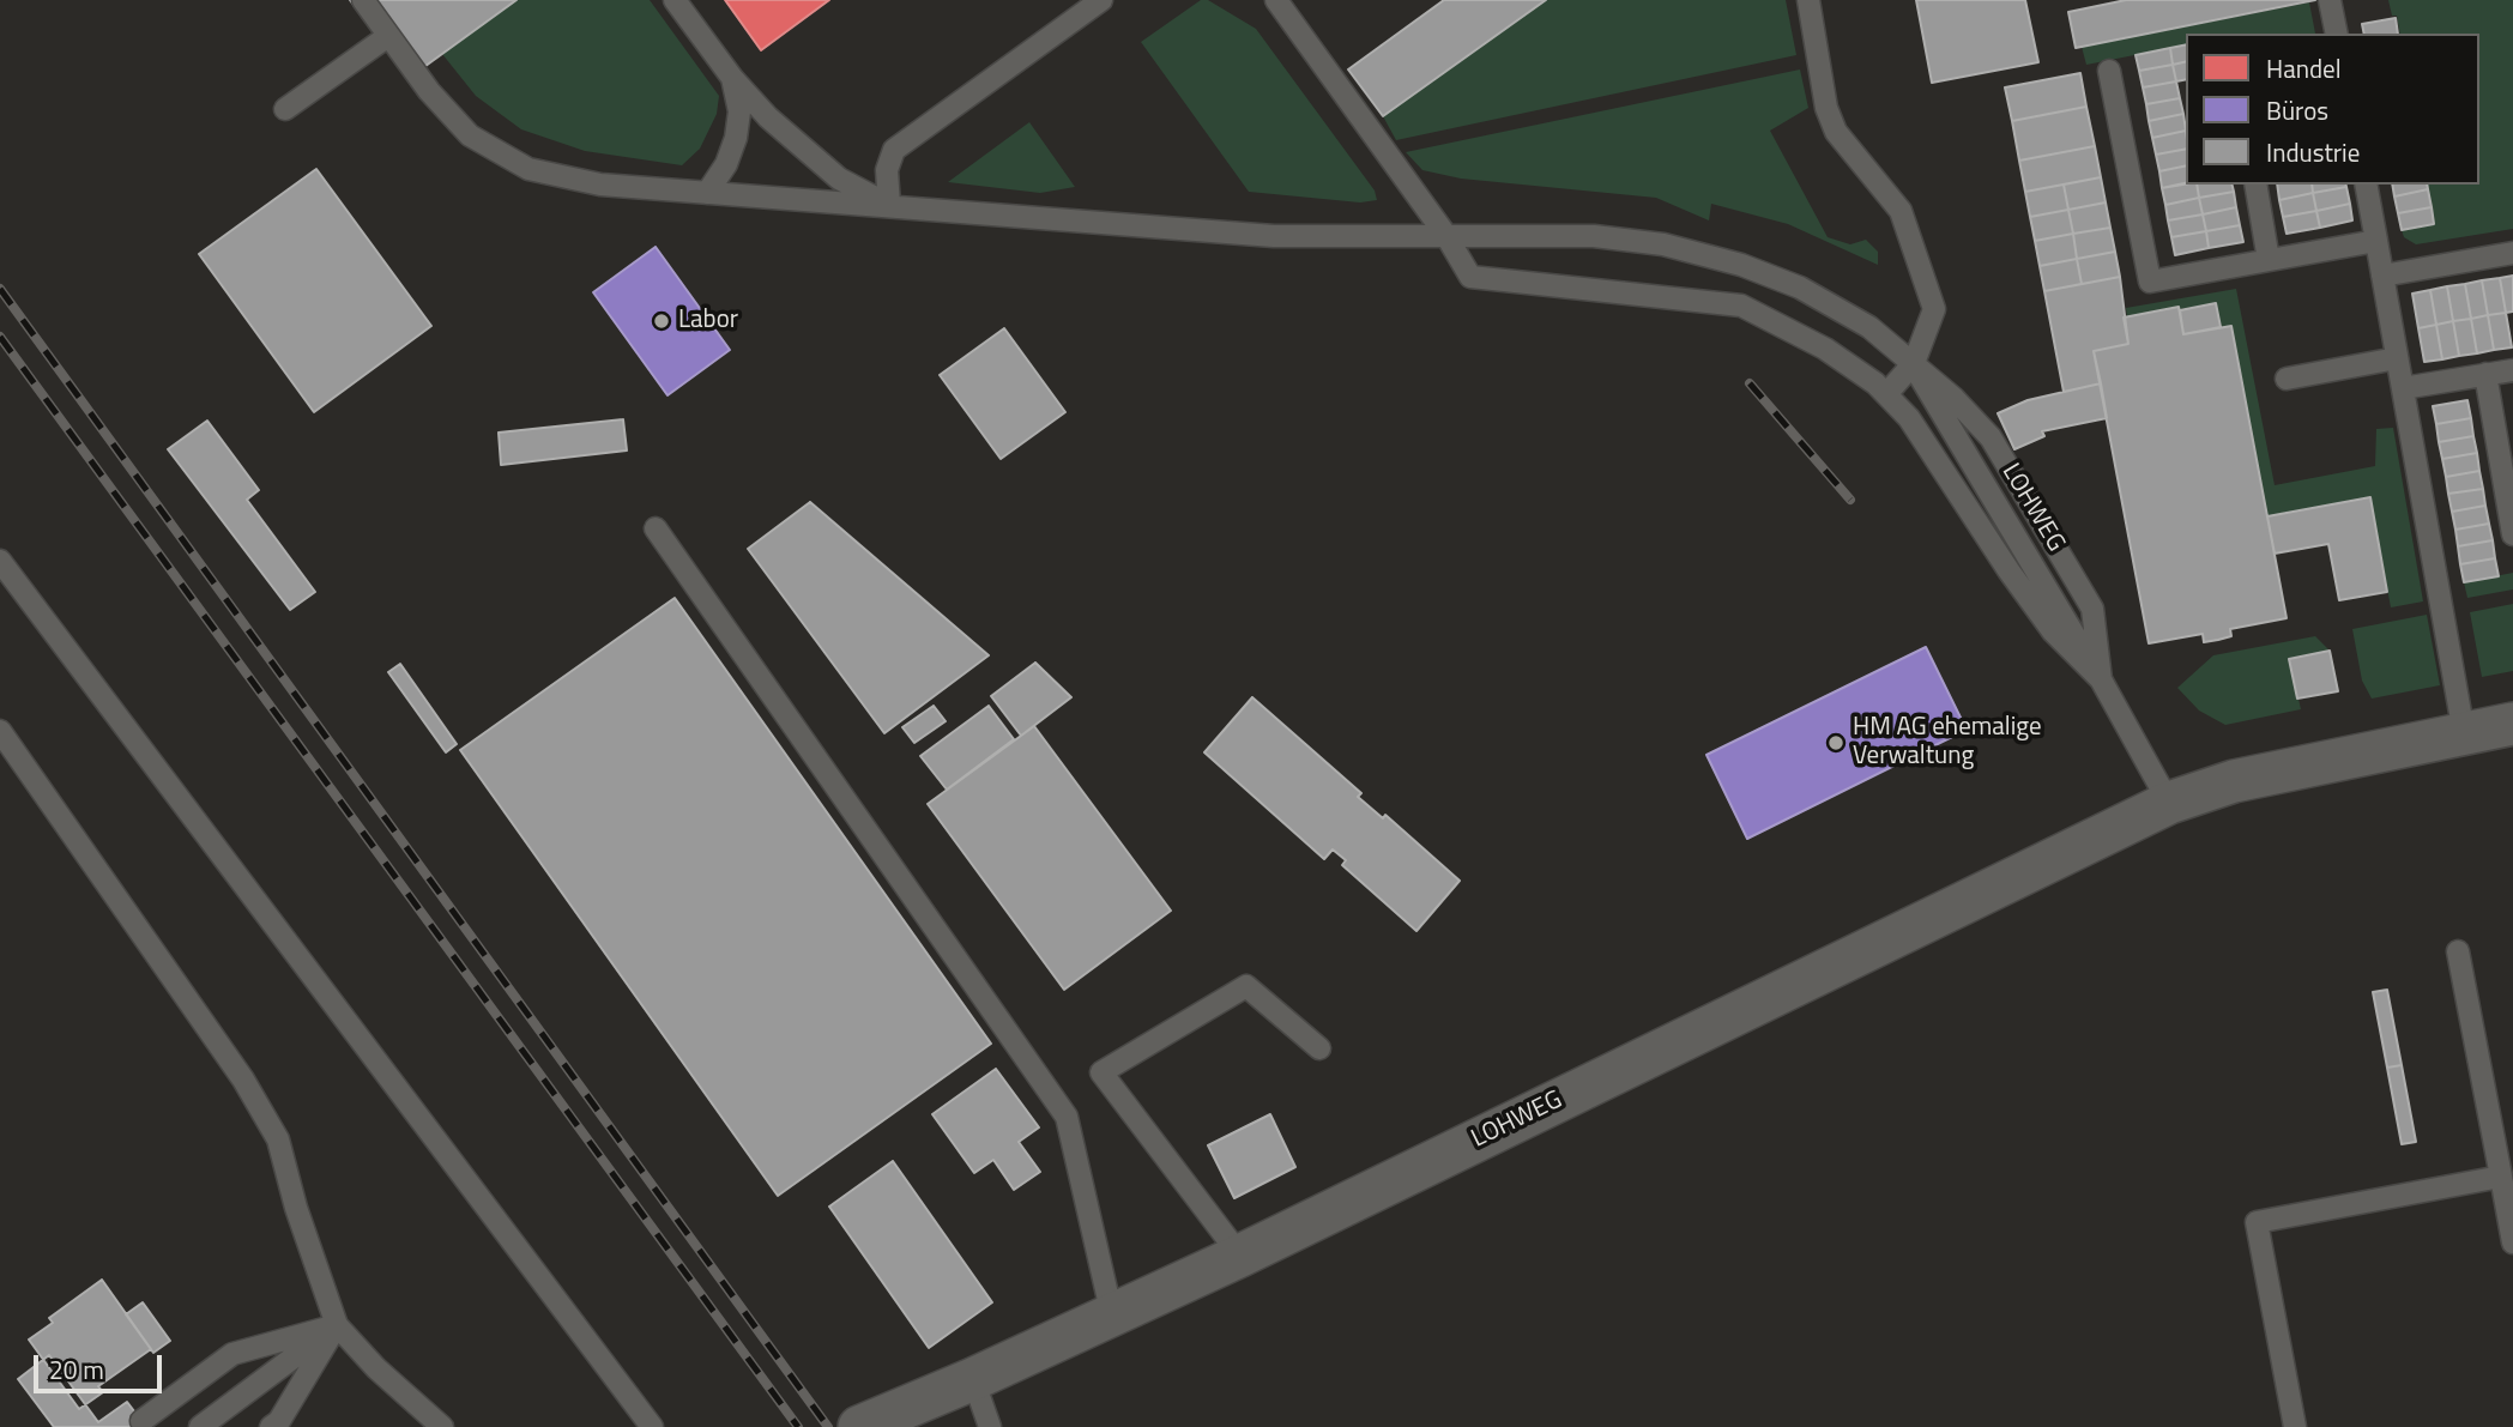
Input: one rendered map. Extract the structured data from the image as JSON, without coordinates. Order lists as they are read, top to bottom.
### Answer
{
  "streets": {
    "street": ["LOHWEG"]
  },
  "places": ["Labor", "HM AG ehemalige Verwaltung"],
  "legend": ["Handel", "Büros", "Industrie"],
  "scale_bar": "20 m"
}
